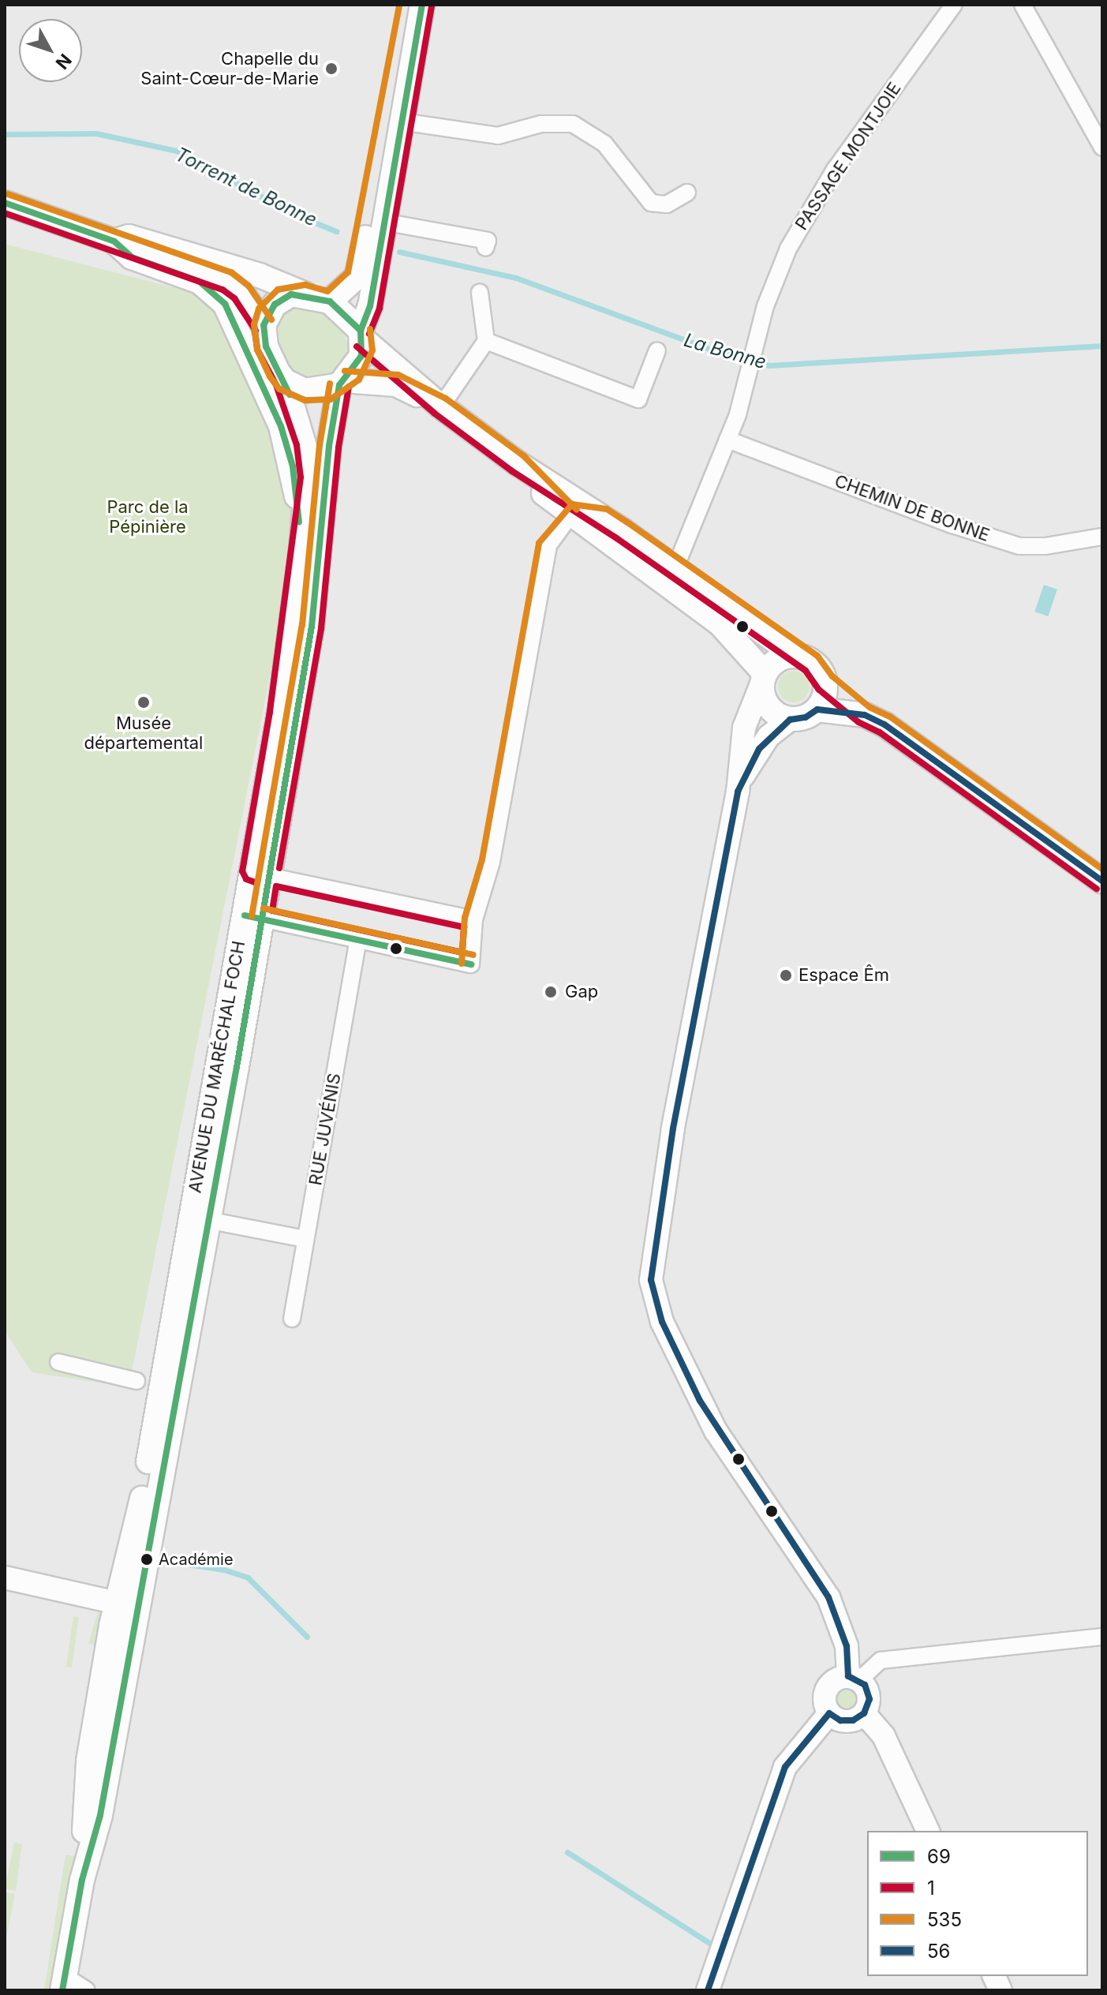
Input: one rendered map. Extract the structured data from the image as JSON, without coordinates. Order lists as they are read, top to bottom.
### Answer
{
  "streets": {
    "main road": ["AVENUE DU MARÉCHAL FOCH"],
    "street": ["PASSAGE MONTJOIE", "CHEMIN DE BONNE", "RUE JUVÉNIS"]
  },
  "crossings": [
    ["PASSAGE MONTJOIE", "CHEMIN DE BONNE"]
  ],
  "water": ["Torrent de Bonne", "La Bonne"],
  "parks": ["Parc de la Pépinière"],
  "places": [
    "Chapelle du Saint-Cœur-de-Marie",
    "Musée départemental",
    "Espace Êm",
    "Gap",
    "Académie"
  ],
  "lines": [
    "transit line 69",
    "transit line 535",
    "transit line 1",
    "transit line 56"
  ],
  "legend": [
    "69",
    "1",
    "535",
    "56"
  ],
  "north": "bottom right"
}
